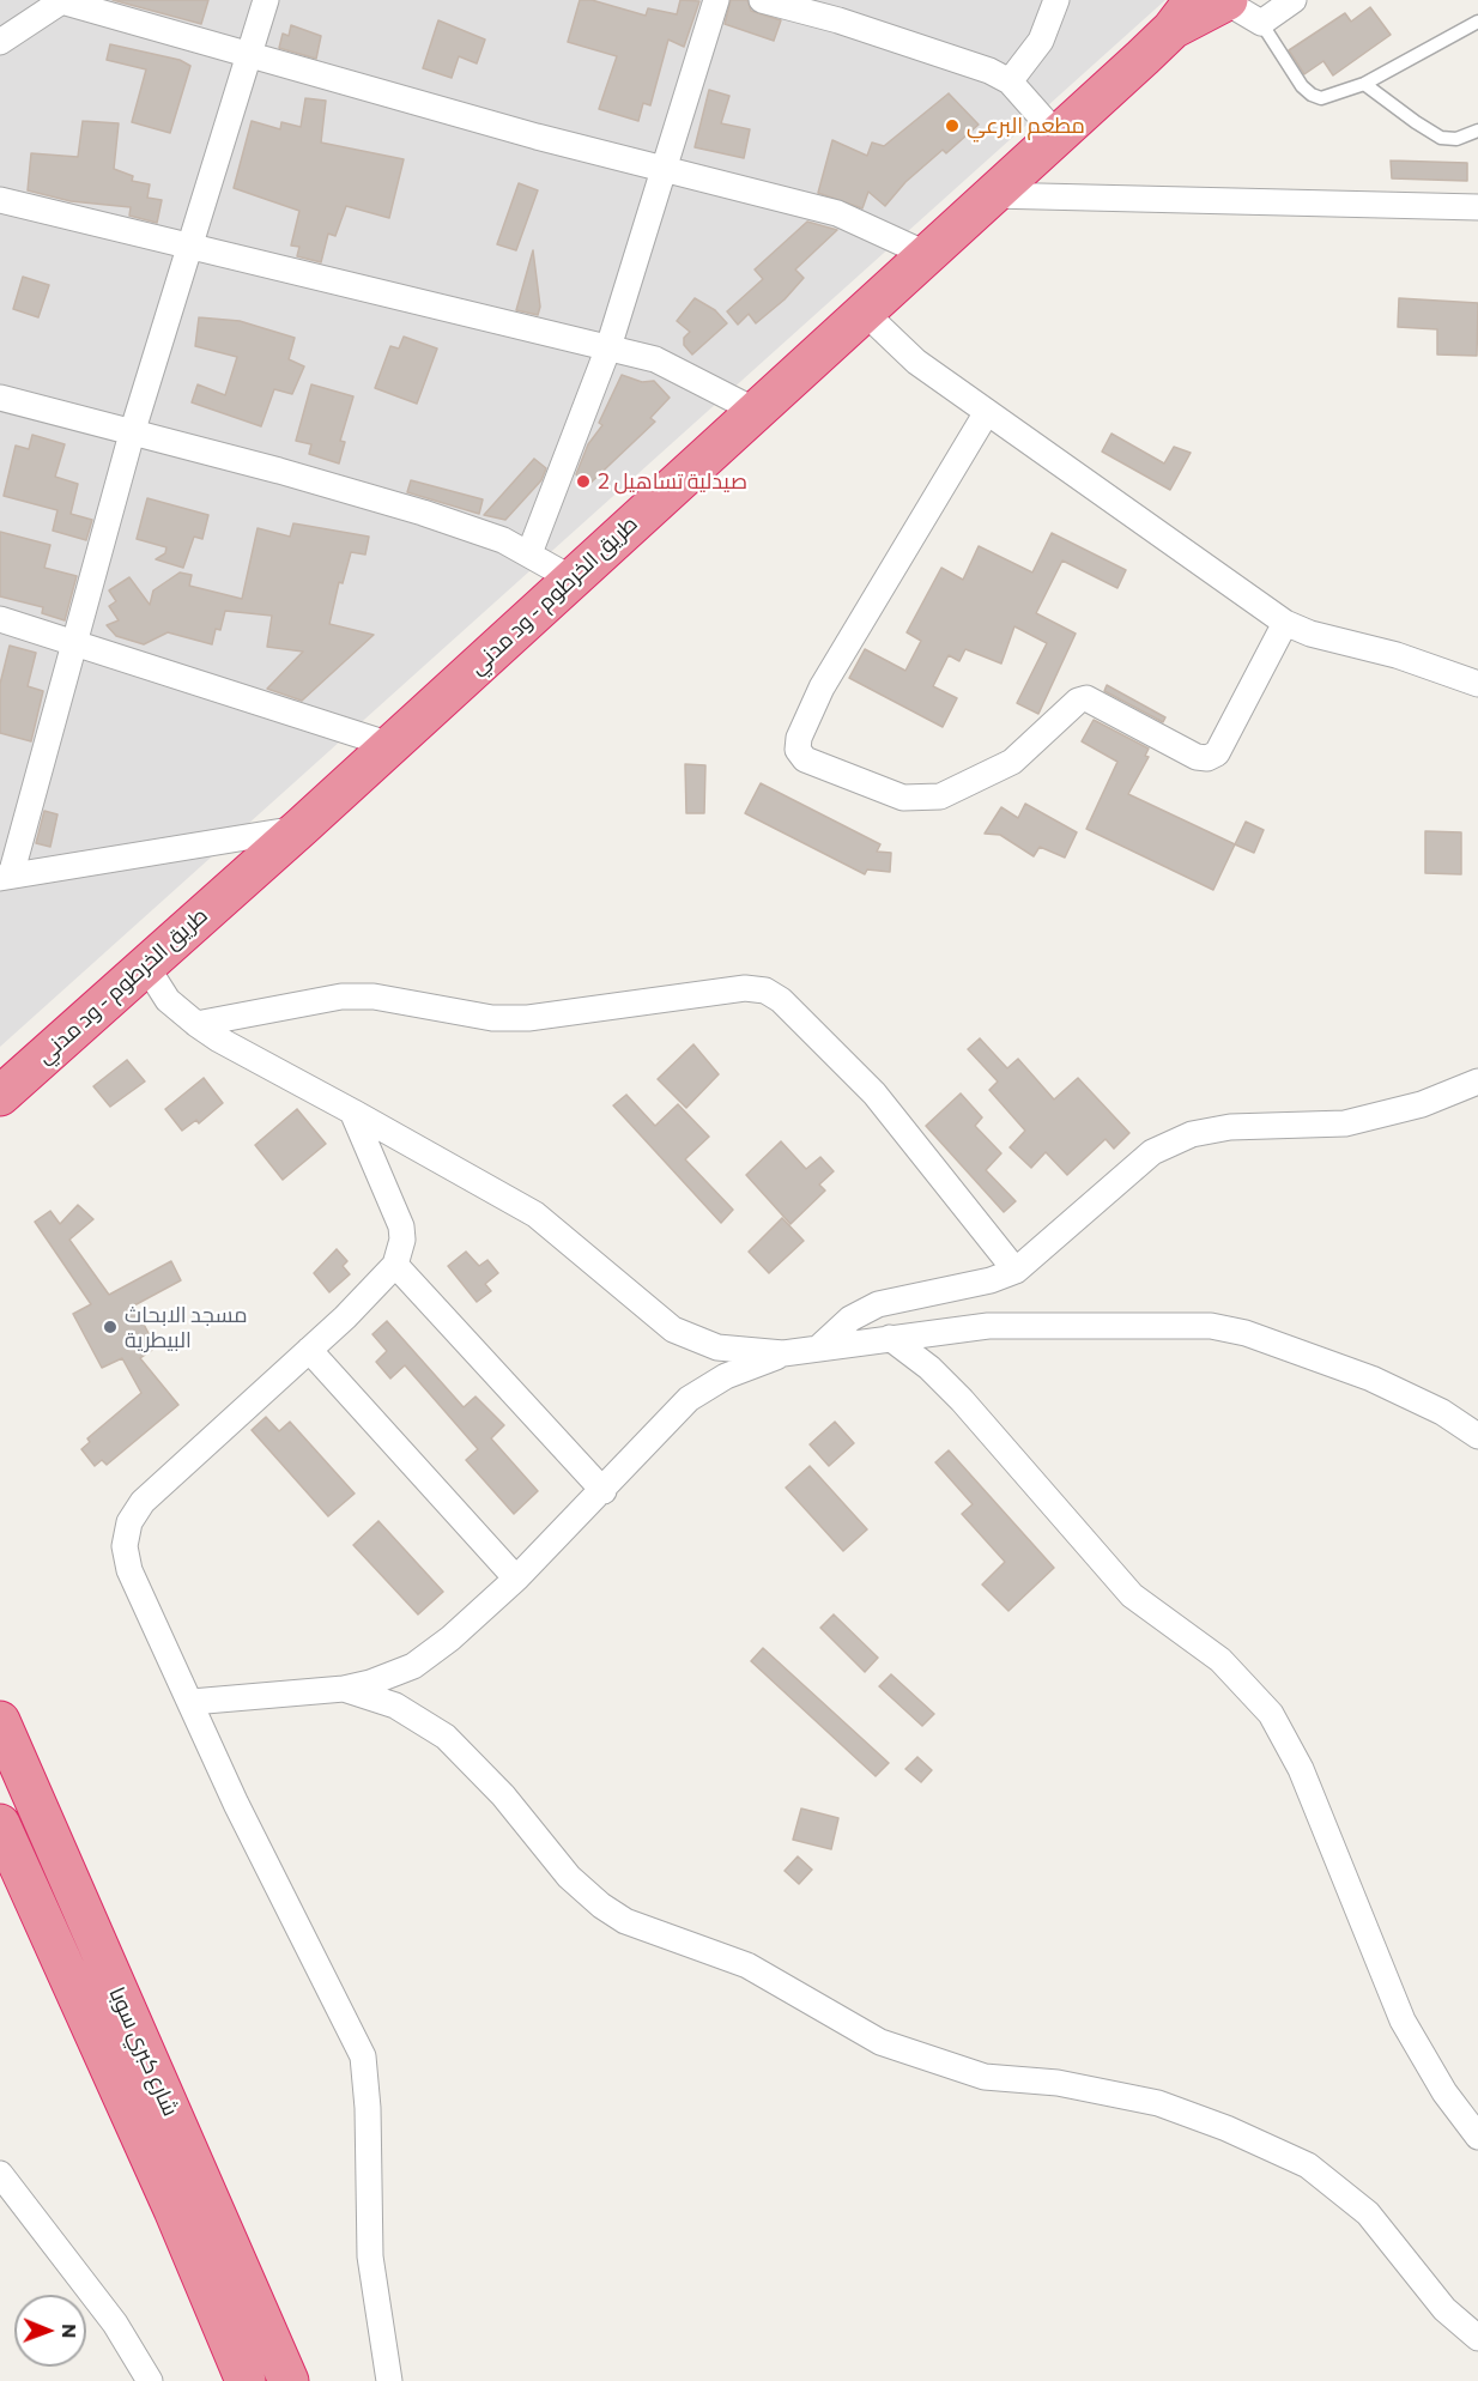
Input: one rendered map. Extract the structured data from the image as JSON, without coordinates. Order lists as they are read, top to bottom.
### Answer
{
  "streets": {
    "highway": ["طريق الخرطوم - ود مدني", "شارع كبري سوبا"]
  },
  "places": ["مطعم البرعي", "صيدلية تساهيل 2", "مسجد الابحاث البيطرية"],
  "north": "right"
}
